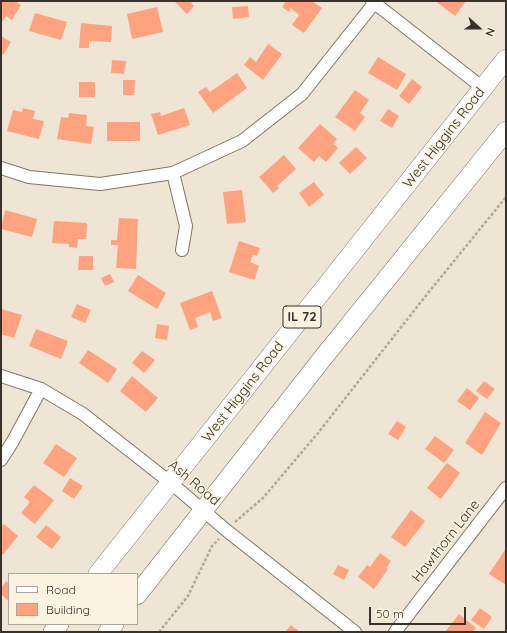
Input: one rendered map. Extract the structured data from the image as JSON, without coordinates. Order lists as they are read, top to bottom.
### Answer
{
  "streets": {
    "main road": ["West Higgins Road", "IL 72"],
    "street": ["Ash Road", "Hawthorn Lane"]
  },
  "crossings": [
    ["West Higgins Road", "Ash Road"],
    ["IL 72", "Ash Road"]
  ],
  "legend": ["Road", "Building"],
  "scale_bar": "50 m",
  "north": "right"
}
